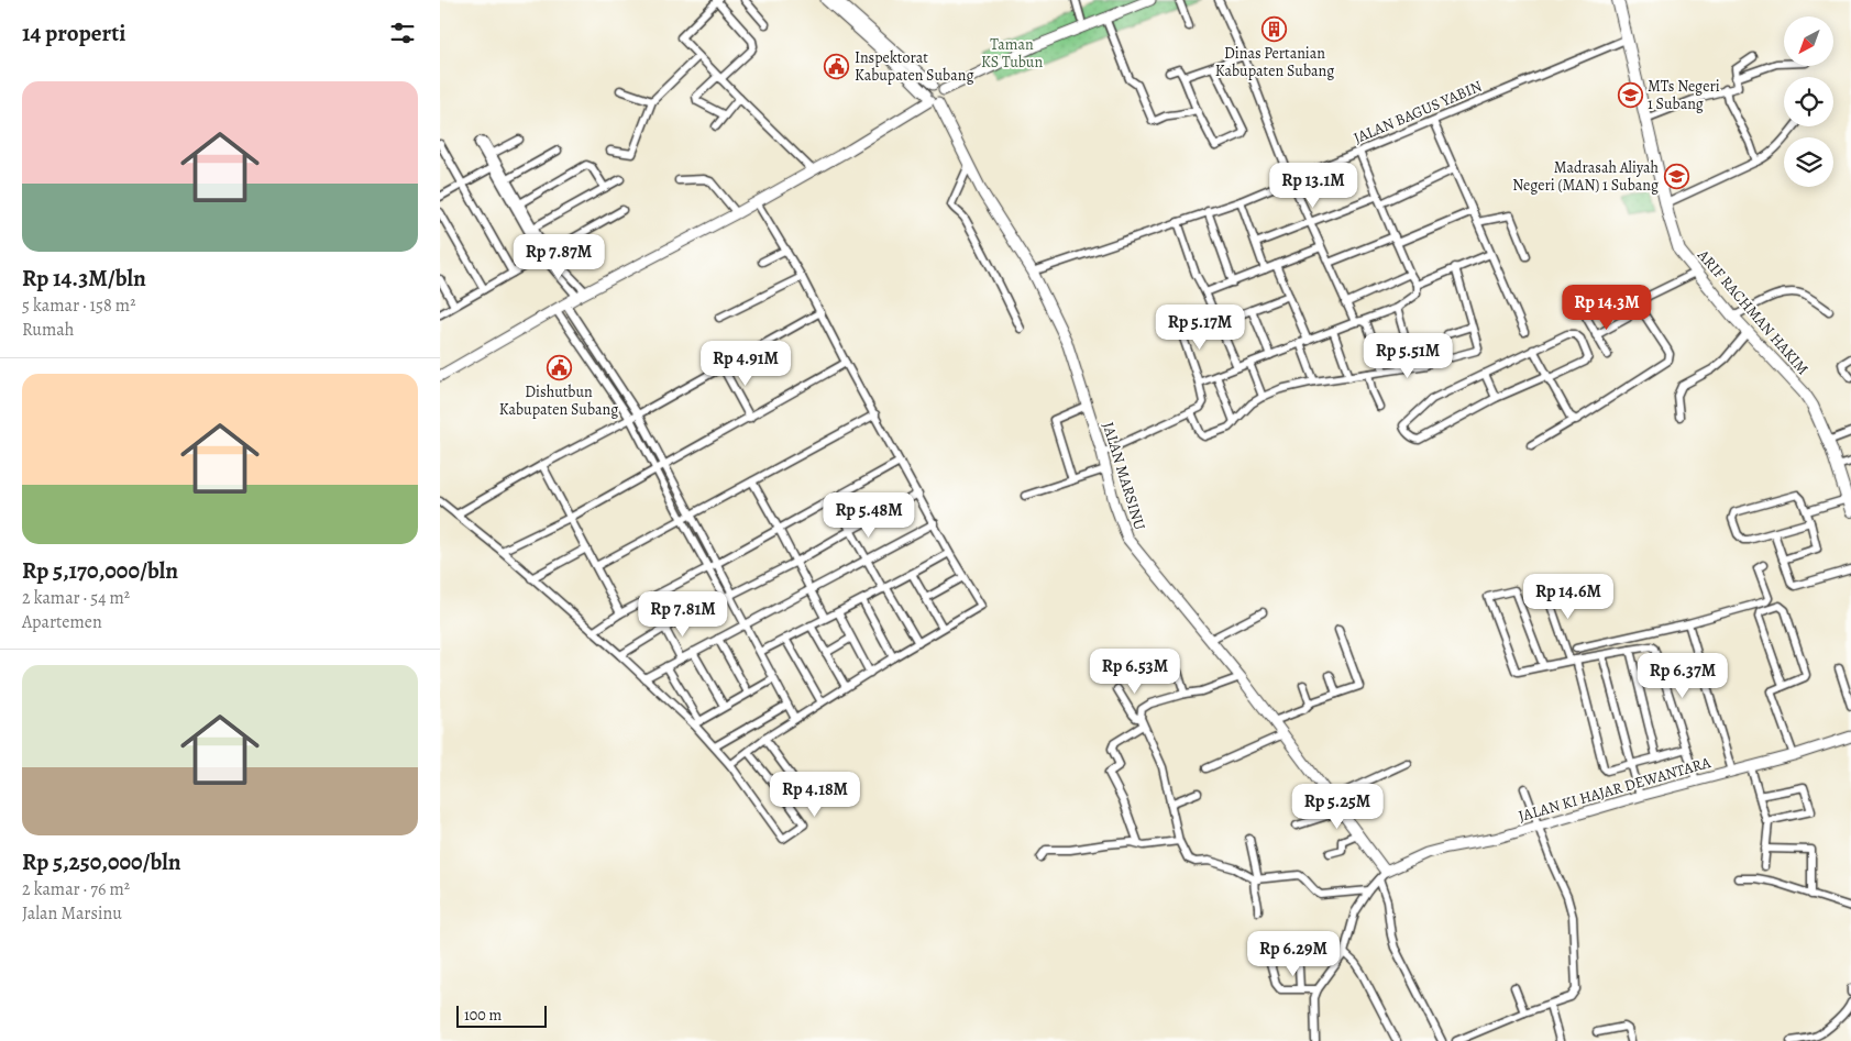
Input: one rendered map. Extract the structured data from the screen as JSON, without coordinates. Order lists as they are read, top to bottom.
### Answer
{
  "streets": {
    "main road": ["ARIF RACHMAN HAKIM"],
    "street": ["JALAN BAGUS YABIN", "JALAN MARSINU", "JALAN KI HAJAR DEWANTARA"]
  },
  "crossings": [
    ["JALAN BAGUS YABIN", "ARIF RACHMAN HAKIM"],
    ["JALAN BAGUS YABIN", "JALAN MARSINU"],
    ["JALAN MARSINU", "JALAN KI HAJAR DEWANTARA"]
  ],
  "parks": ["Taman KS Tubun"],
  "places": {
    "building": ["Dinas Pertanian Kabupaten Subang"],
    "public building": ["Inspektorat Kabupaten Subang", "Dishutbun Kabupaten Subang"],
    "school or university": ["MTs Negeri 1 Subang", "Madrasah Aliyah Negeri (MAN) 1 Subang"]
  },
  "scale_bar": "100 m",
  "north": "bottom left",
  "page": {
    "heading": "14 properti",
    "list": [
      {
        "name": "Rp 14.3M/bln",
        "note": "5 kamar · 158 m² · Rumah"
      },
      {
        "name": "Rp 5,170,000/bln",
        "note": "2 kamar · 54 m² · Apartemen"
      },
      {
        "name": "Rp 5,250,000/bln",
        "note": "2 kamar · 76 m² · Jalan Marsinu"
      }
    ],
    "price": [
      "Rp 13.1M",
      "Rp 7.87M",
      "Rp 14.3M",
      "Rp 5.17M",
      "Rp 5.51M",
      "Rp 4.91M",
      "Rp 5.48M",
      "Rp 14.6M",
      "Rp 7.81M",
      "Rp 6.53M",
      "Rp 6.37M",
      "Rp 4.18M",
      "Rp 5.25M",
      "Rp 6.29M"
    ],
    "scale": "100 m"
  }
}
